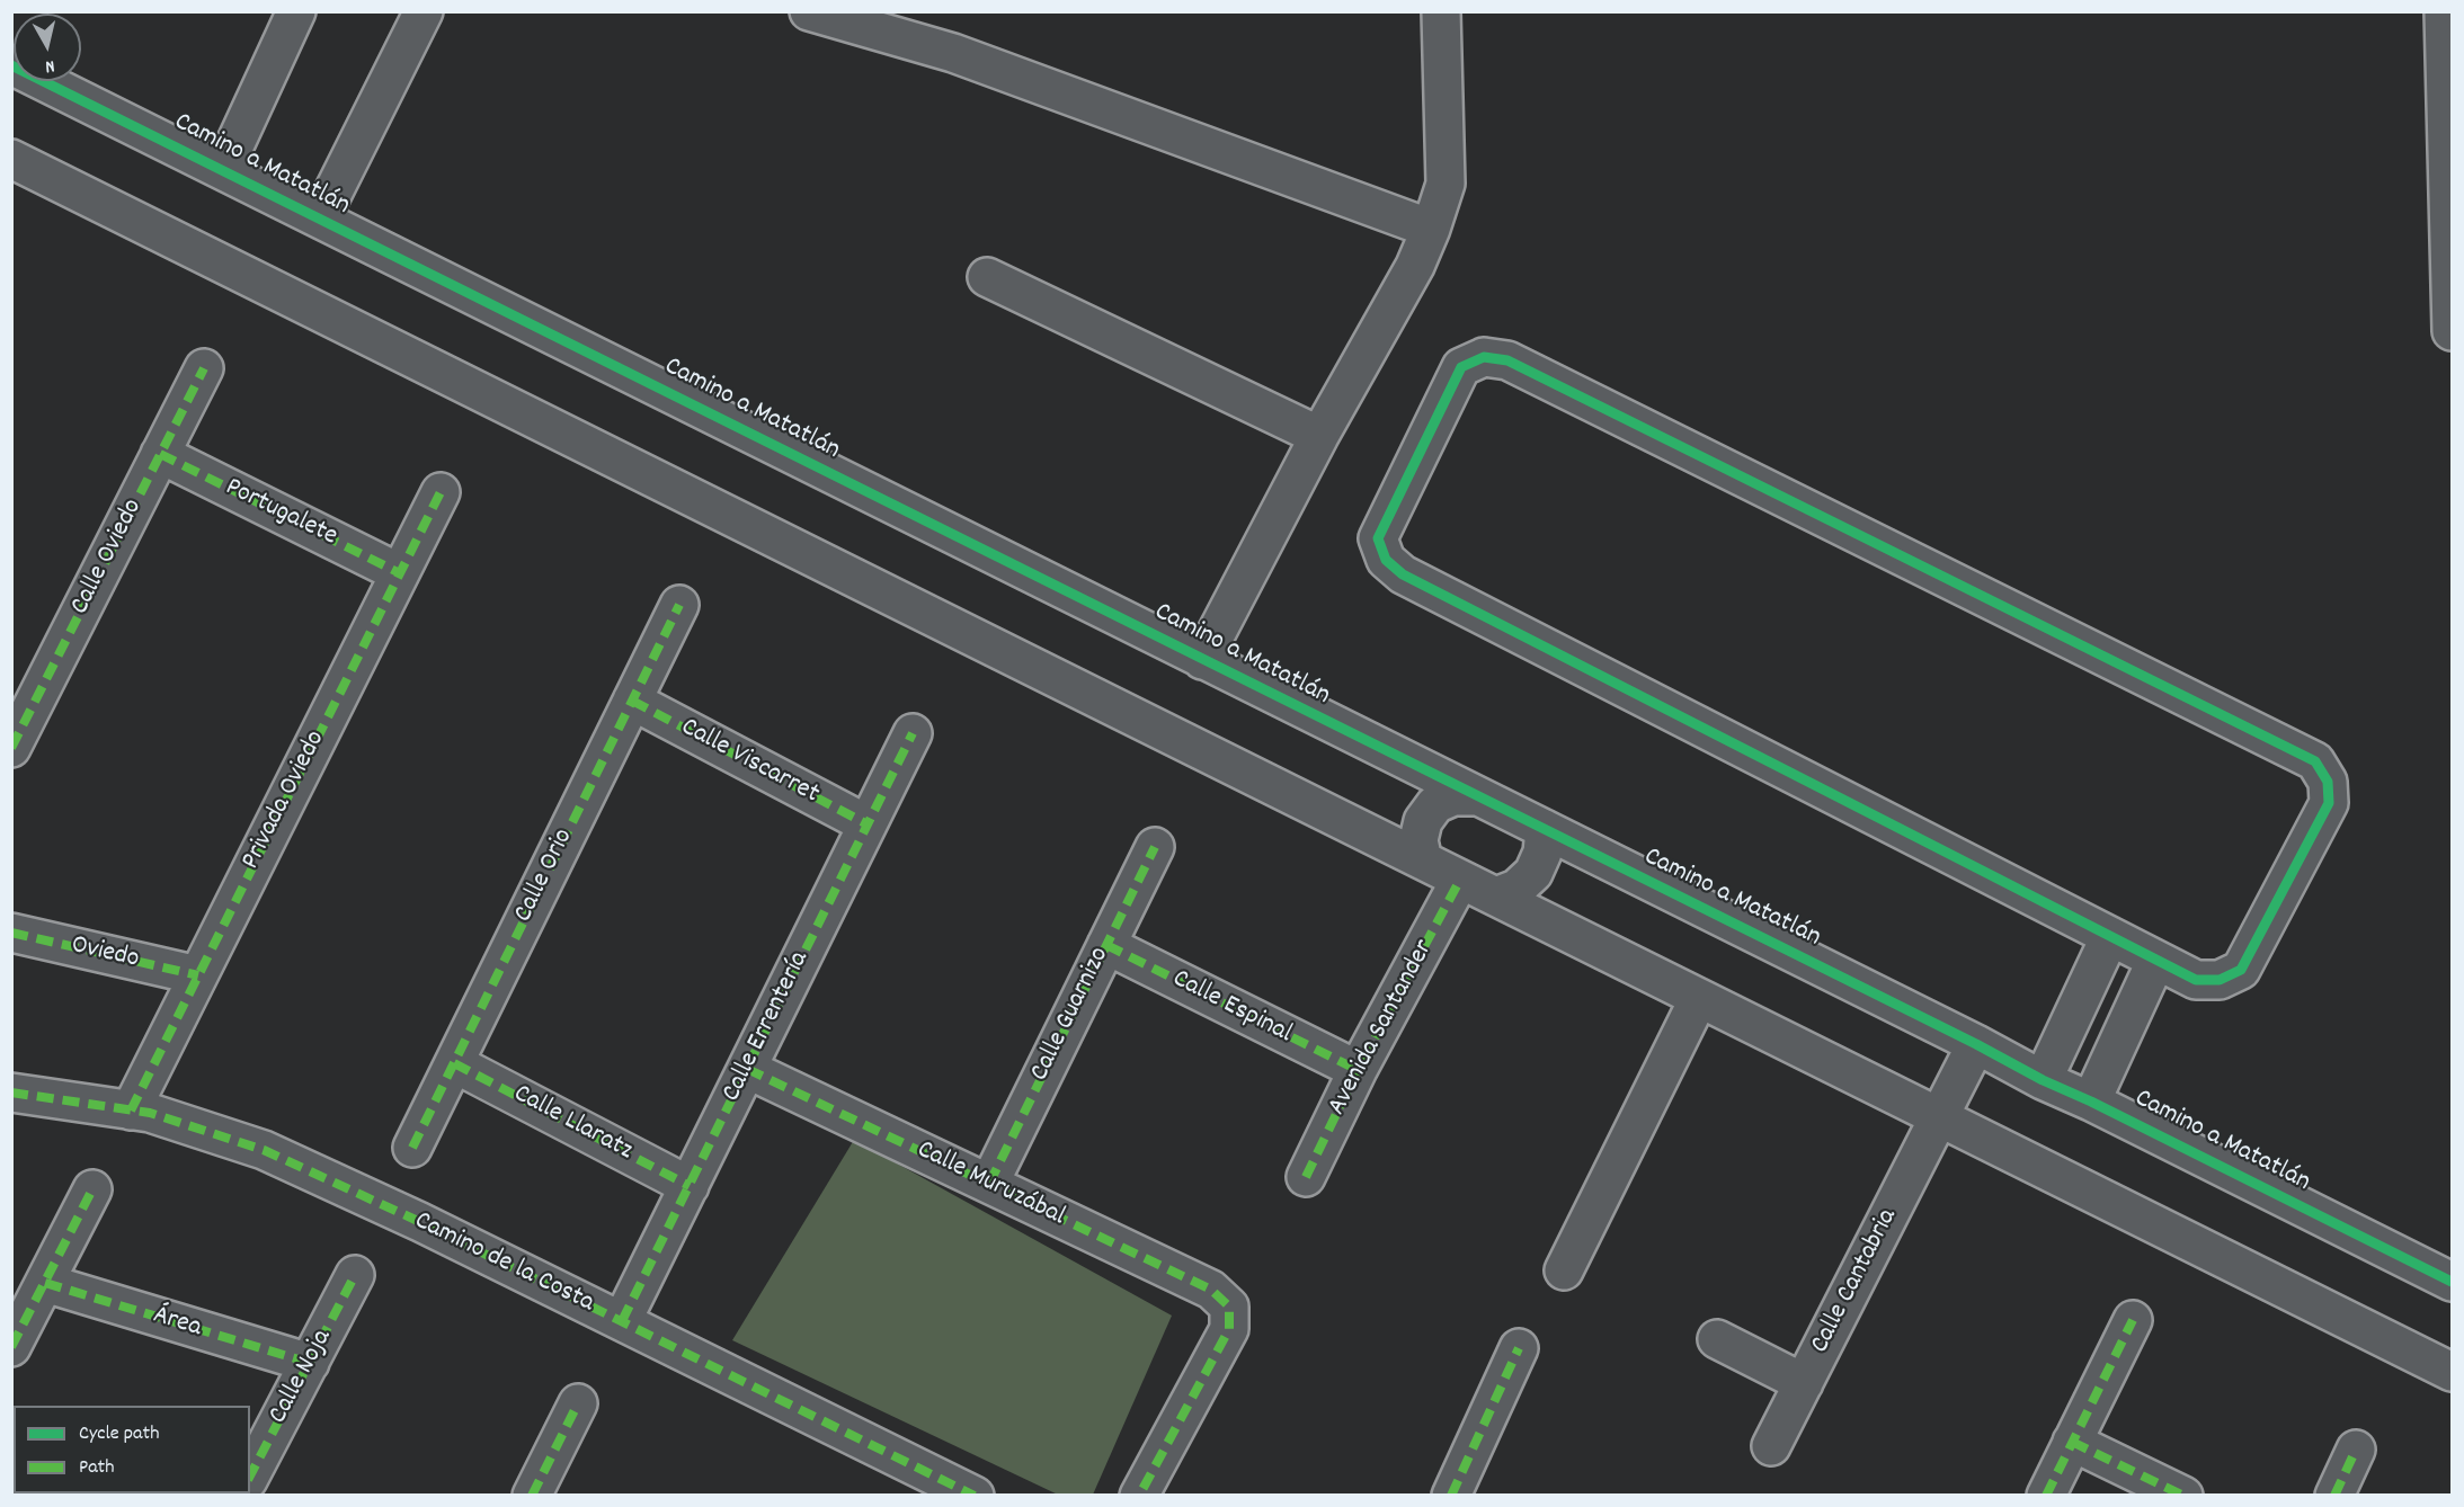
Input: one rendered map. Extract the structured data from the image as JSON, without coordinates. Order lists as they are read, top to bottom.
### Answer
{
  "streets": {
    "street": [
      "Camino a Matatlán",
      "Portugalete",
      "Calle Oviedo",
      "Calle Viscarret",
      "Privada Oviedo",
      "Calle Orio",
      "Oviedo",
      "Calle Espinal",
      "Calle Guarnizo",
      "Calle Errentería",
      "Avenida Santander",
      "Calle Llaratz",
      "Calle Muruzábal",
      "Camino de la Costa",
      "Calle Cantabria",
      "Área",
      "Calle Noja"
    ]
  },
  "crossings": [
    ["Camino a Matatlán", "Avenida Santander"],
    ["Camino a Matatlán", "Calle Cantabria"],
    ["Portugalete", "Calle Oviedo"],
    ["Portugalete", "Privada Oviedo"],
    ["Calle Viscarret", "Calle Orio"],
    ["Calle Viscarret", "Calle Errentería"],
    ["Privada Oviedo", "Oviedo"],
    ["Privada Oviedo", "Camino de la Costa"],
    ["Calle Orio", "Calle Llaratz"],
    ["Calle Espinal", "Calle Guarnizo"],
    ["Calle Espinal", "Avenida Santander"],
    ["Calle Guarnizo", "Calle Muruzábal"],
    ["Calle Errentería", "Calle Llaratz"],
    ["Calle Errentería", "Calle Muruzábal"],
    ["Calle Errentería", "Camino de la Costa"],
    ["Área", "Calle Noja"]
  ],
  "legend": ["Cycle path", "Path"],
  "north": "bottom"
}
